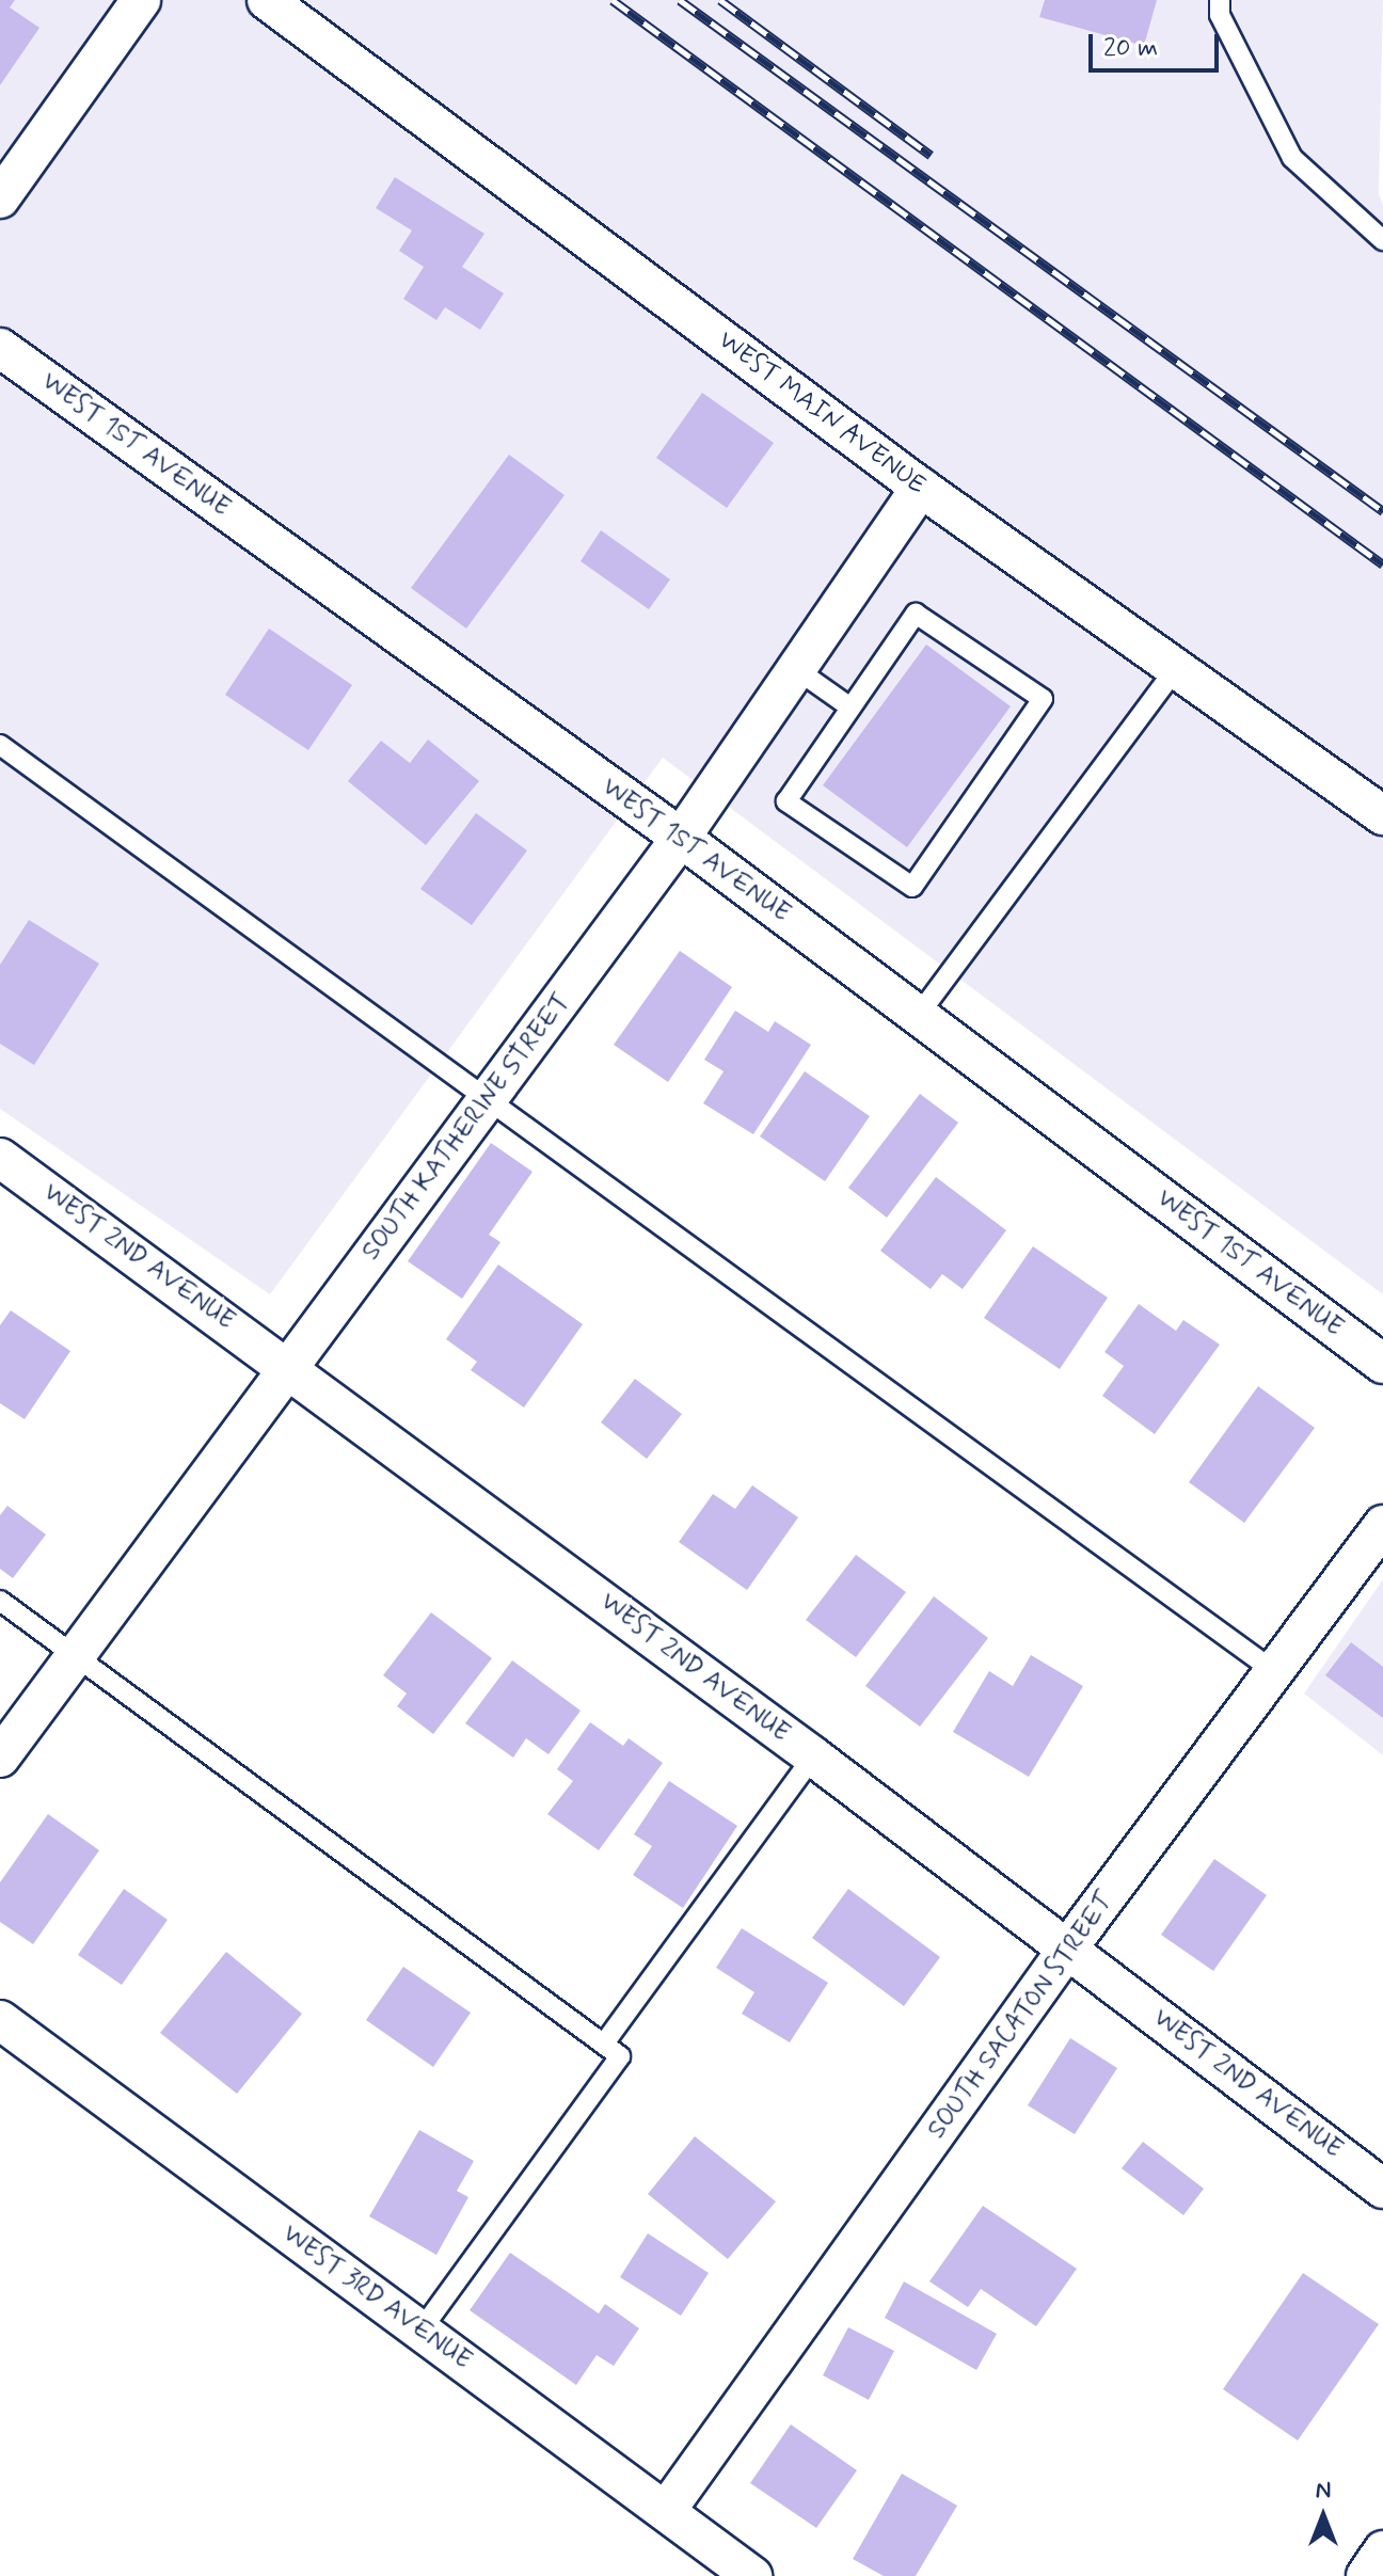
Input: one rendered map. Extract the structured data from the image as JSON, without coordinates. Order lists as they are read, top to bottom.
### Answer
{
  "streets": {
    "street": [
      "WEST MAIN AVENUE",
      "WEST 1ST AVENUE",
      "SOUTH KATHERINE STREET",
      "WEST 2ND AVENUE",
      "SOUTH SACATON STREET",
      "WEST 3RD AVENUE"
    ]
  },
  "crossings": [
    ["WEST MAIN AVENUE", "SOUTH KATHERINE STREET"],
    ["WEST 1ST AVENUE", "SOUTH KATHERINE STREET"],
    ["SOUTH KATHERINE STREET", "WEST 2ND AVENUE"],
    ["WEST 2ND AVENUE", "SOUTH SACATON STREET"],
    ["SOUTH SACATON STREET", "WEST 3RD AVENUE"]
  ],
  "scale_bar": "20 m",
  "north": "top"
}
